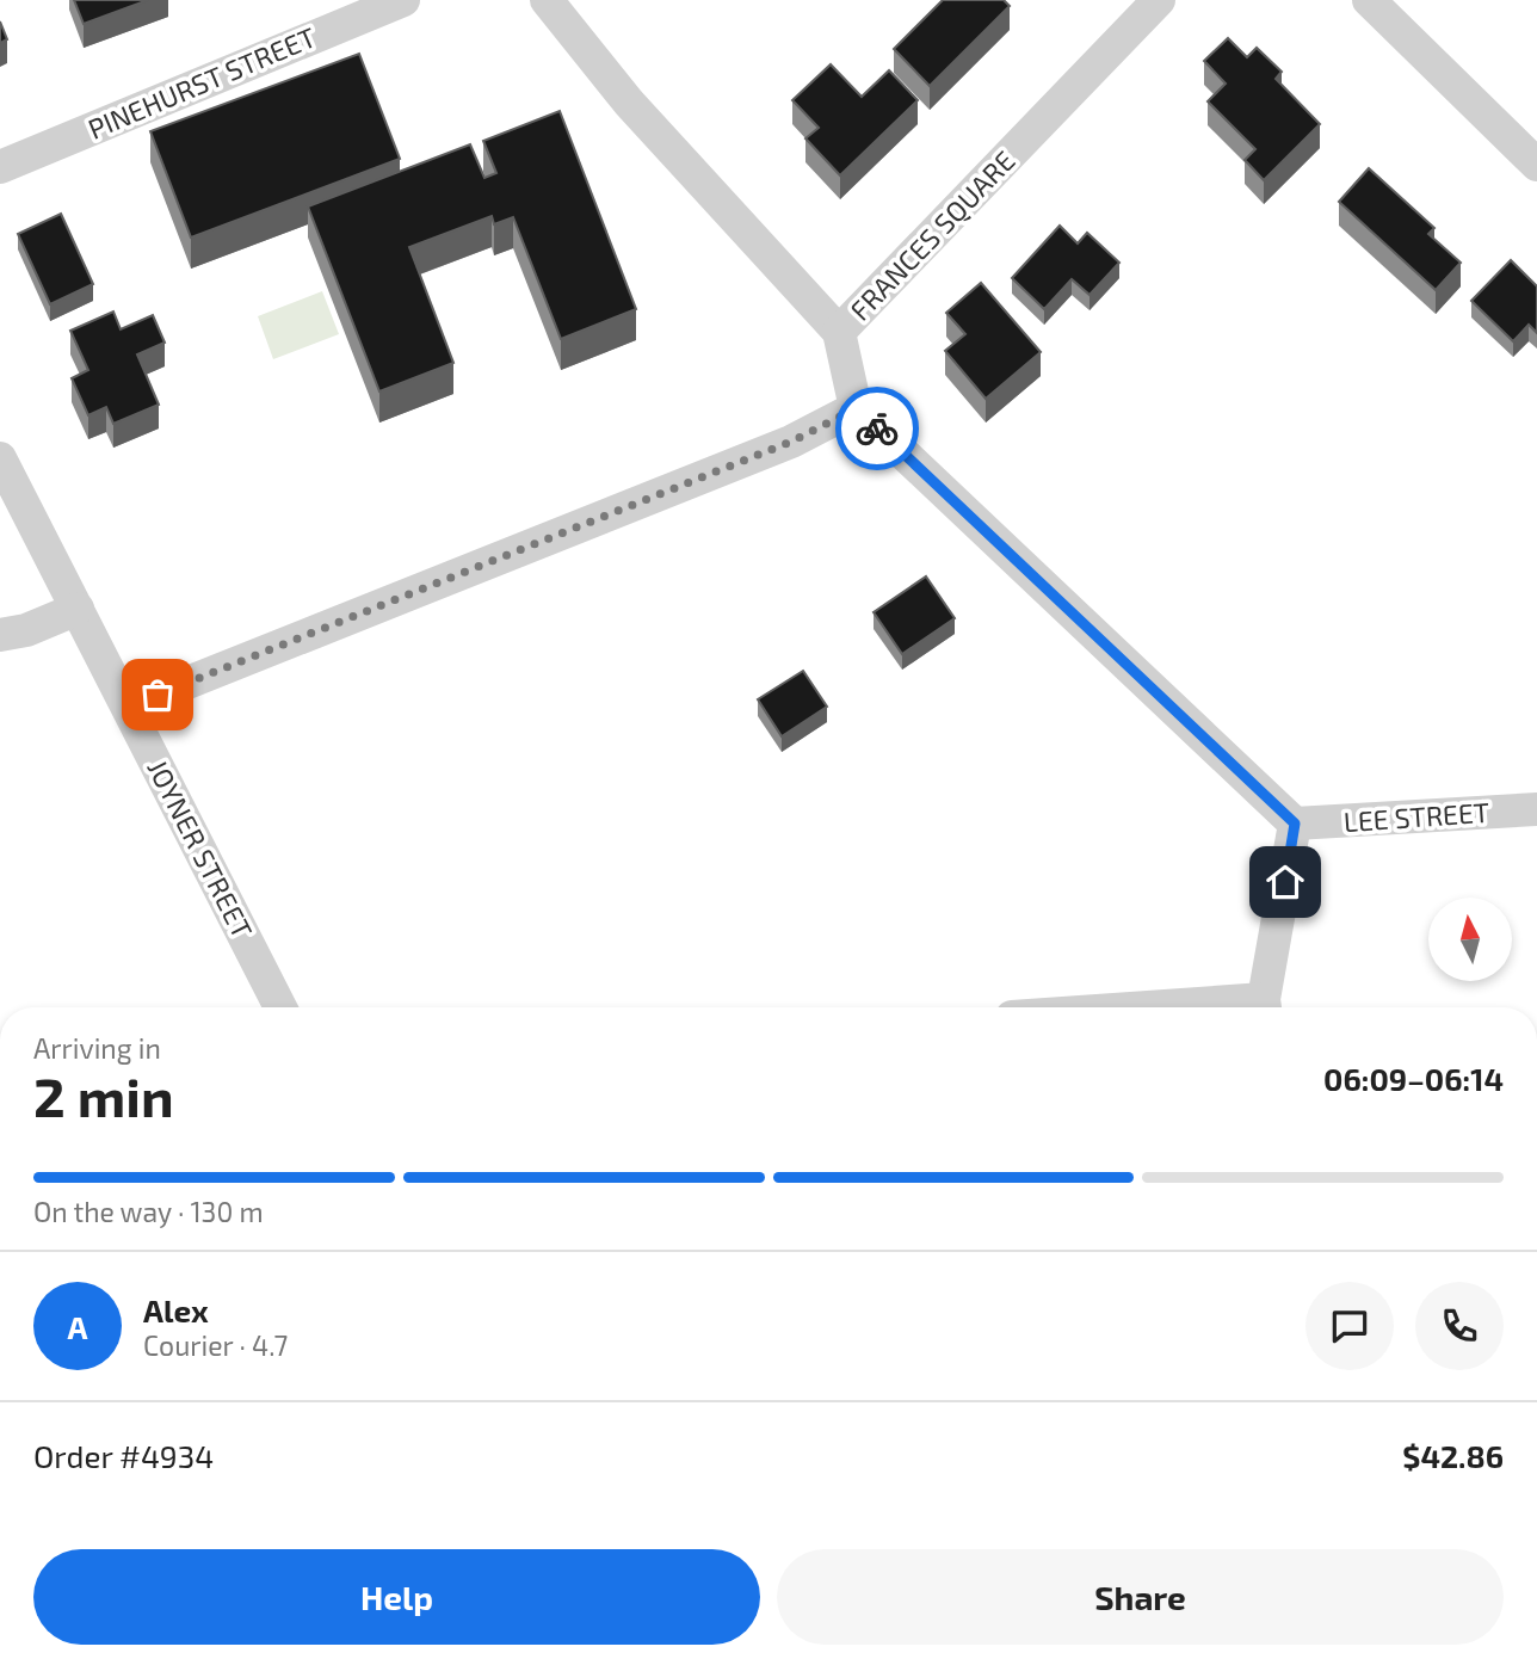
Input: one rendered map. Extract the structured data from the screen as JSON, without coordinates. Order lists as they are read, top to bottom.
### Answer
{
  "streets": {
    "street": [
      "PINEHURST STREET",
      "FRANCES SQUARE",
      "LEE STREET",
      "JOYNER STREET"
    ]
  },
  "north": "top",
  "page": {
    "heading": ["2 min", "Arriving in", "06:09–06:14"],
    "panel": [
      "Alex",
      "Courier · 4.7",
      "Order #4934",
      "$42.86"
    ],
    "bar": "On the way · 130 m",
    "round": "A",
    "buttons": ["Help", "Share"]
  }
}
